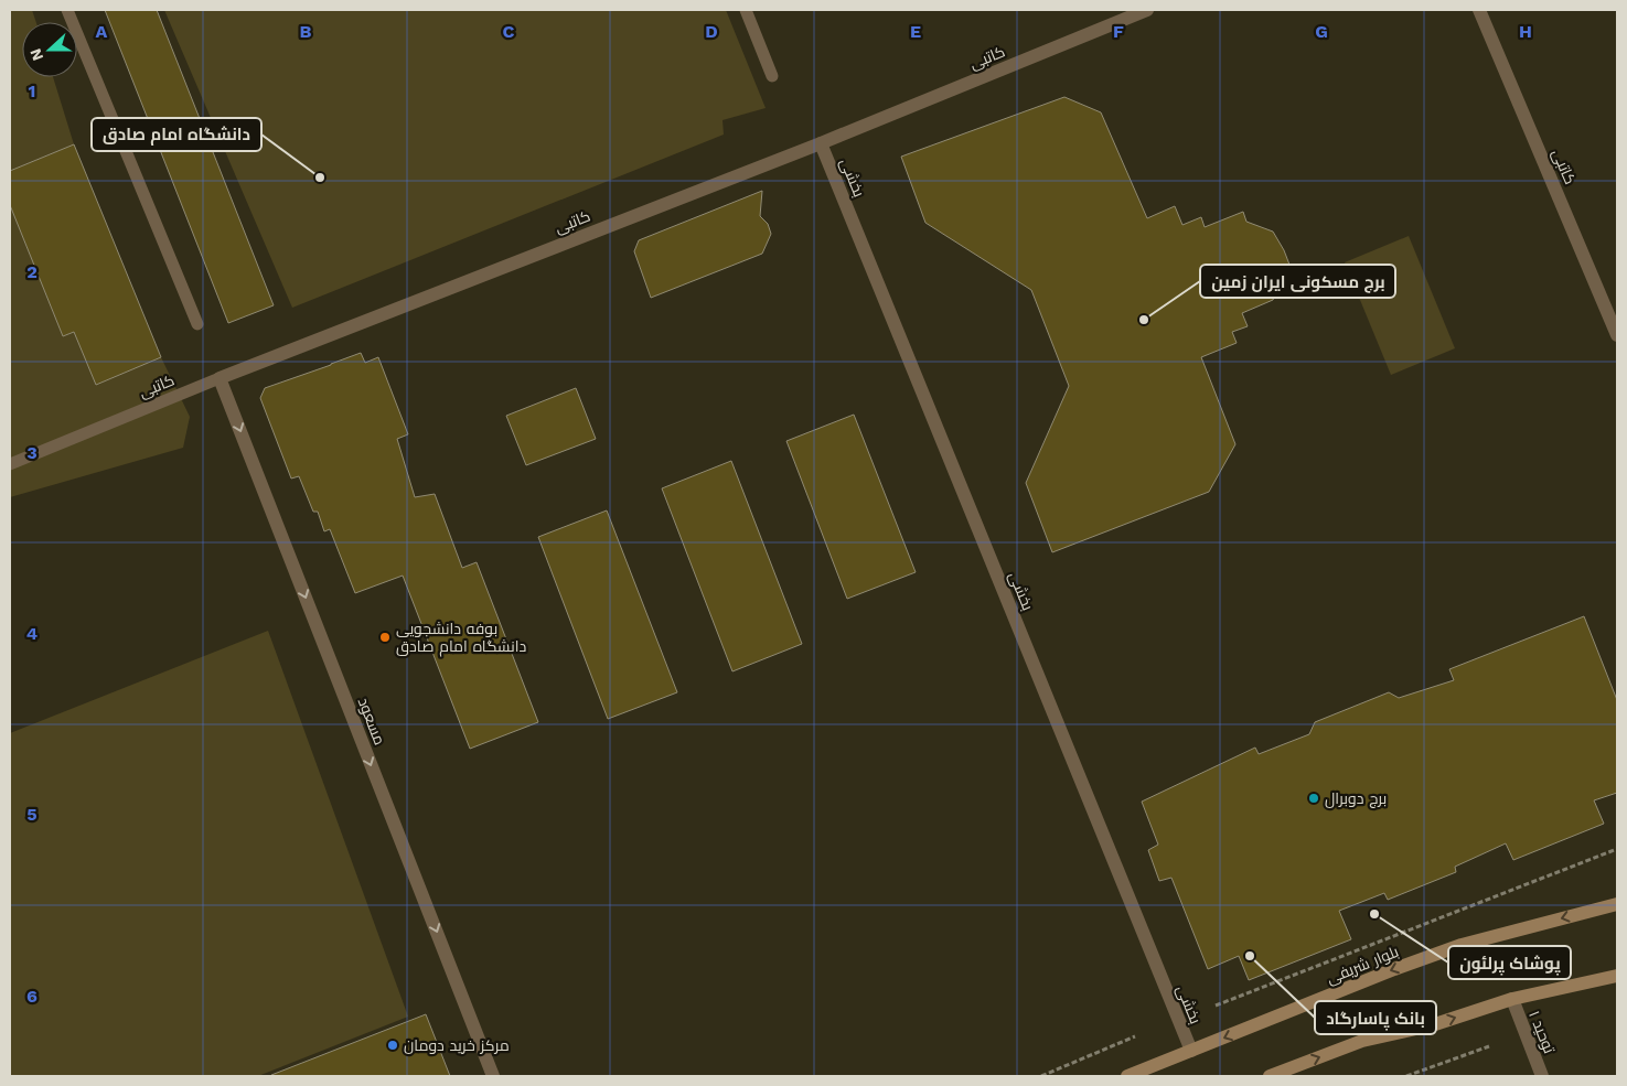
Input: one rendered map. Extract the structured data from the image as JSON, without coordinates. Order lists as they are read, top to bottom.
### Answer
{
  "streets": {
    "main road": ["بلوار شریفی"],
    "street": [
      "کاتبی",
      "بخشی",
      "مسعود",
      "توحید ۱"
    ]
  },
  "crossings": [
    ["کاتبی", "بخشی"],
    ["کاتبی", "مسعود"],
    ["بخشی", "بلوار شریفی"]
  ],
  "one_way": ["مسعود"],
  "places": [
    "دانشگاه امام صادق",
    "برج مسکونی ایران زمین",
    "بوفه دانشجویی دانشگاه امام صادق",
    "برج دوبرال",
    "پوشاک پرلئون",
    "بانک پاسارگاد",
    "مرکز خرید دومان"
  ],
  "north": "left",
  "grid": {
    "columns": [
      "A",
      "B",
      "C",
      "D",
      "E",
      "F",
      "G",
      "H"
    ],
    "rows": [
      "1",
      "2",
      "3",
      "4",
      "5",
      "6"
    ]
  }
}
